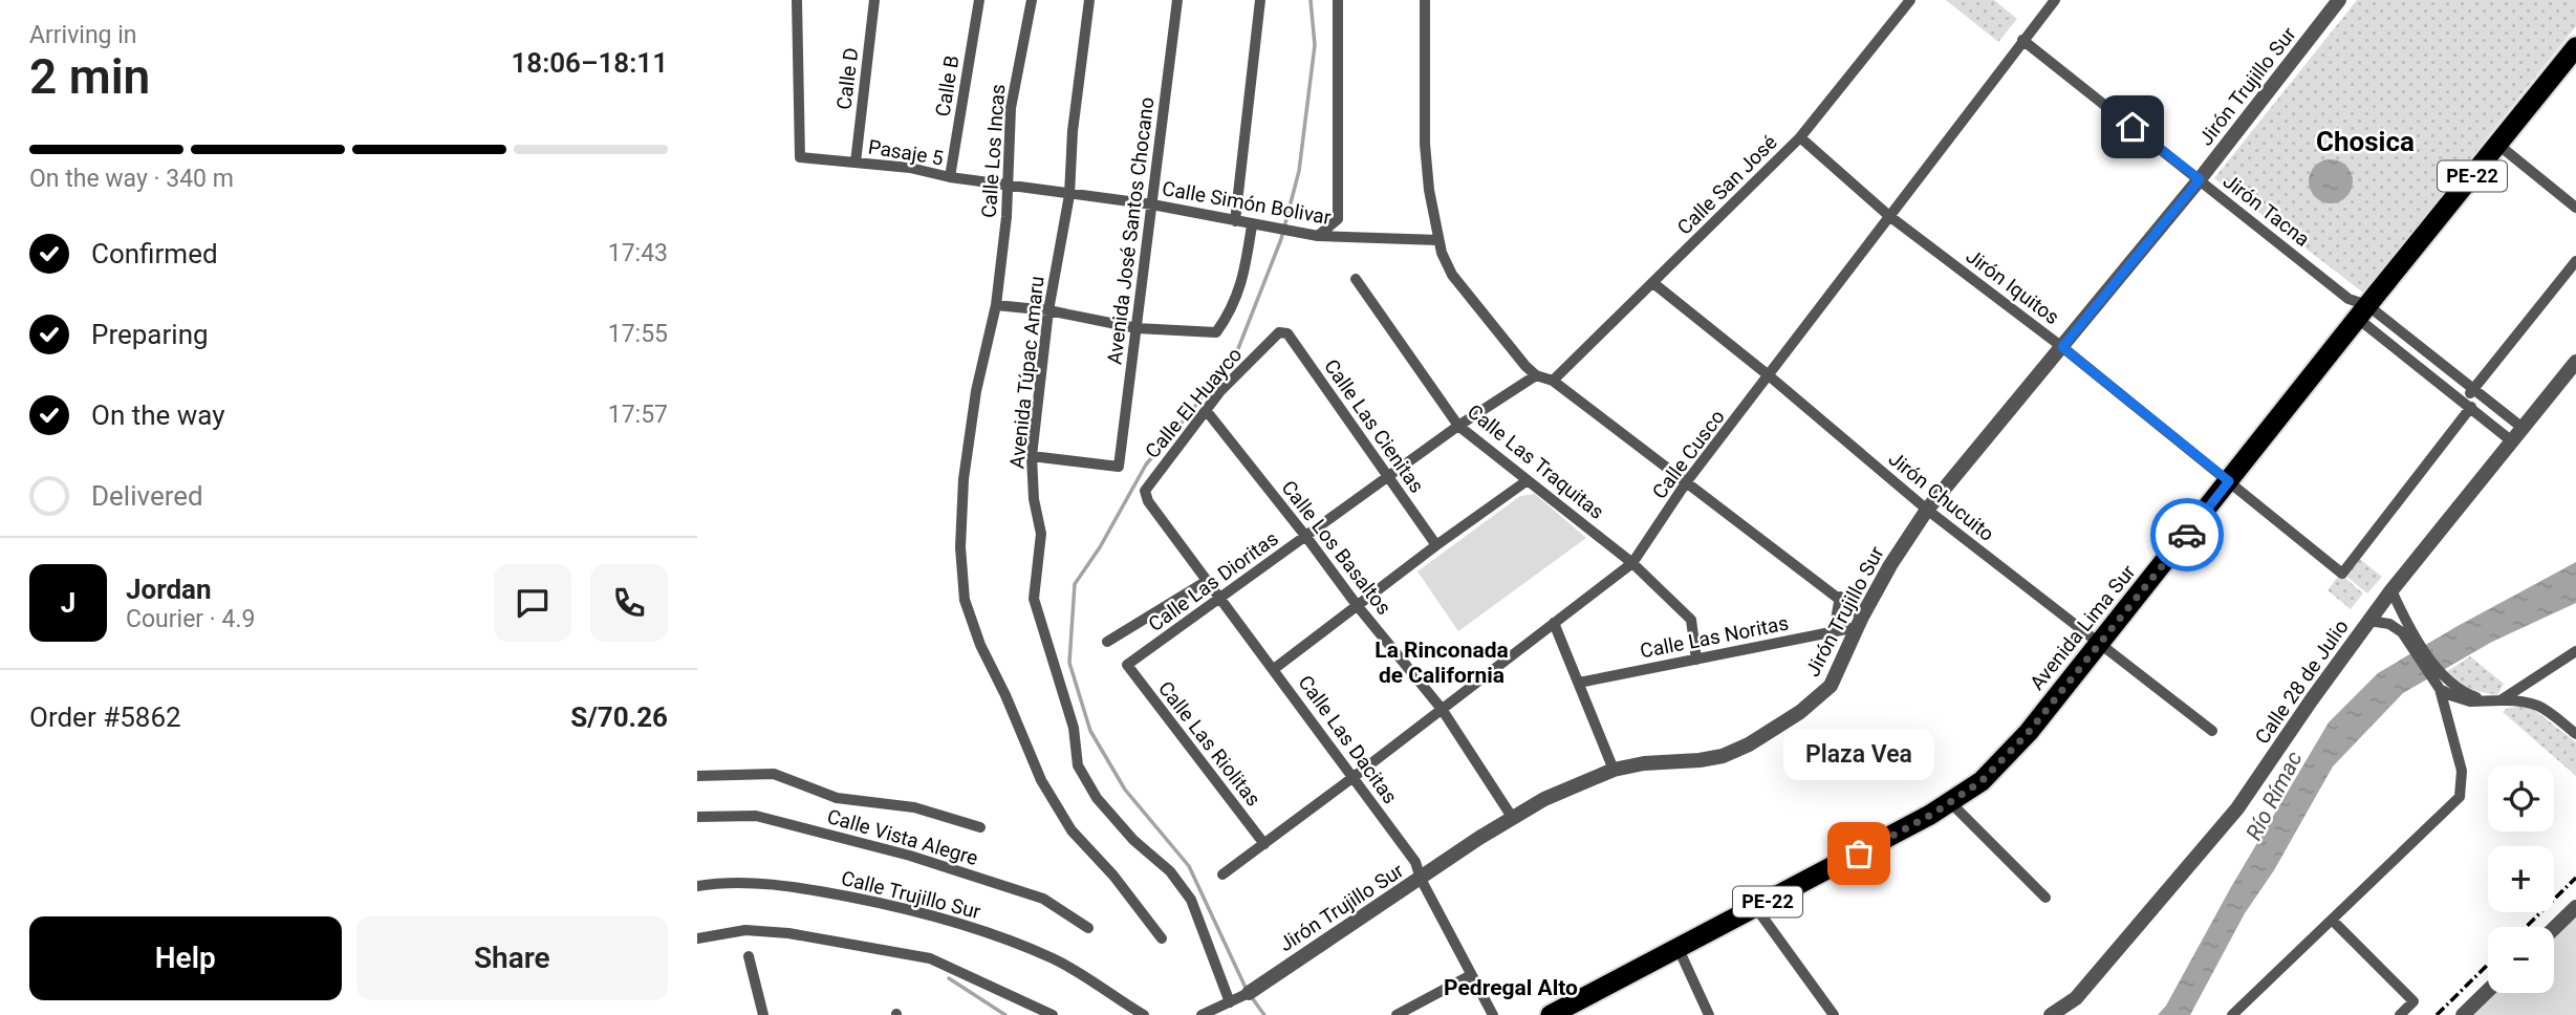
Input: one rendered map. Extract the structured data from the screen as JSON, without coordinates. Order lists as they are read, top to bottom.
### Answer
{
  "streets": {
    "highway": ["PE-22", "Avenida Lima Sur"],
    "street": [
      "Calle D",
      "Calle B",
      "Jirón Trujillo Sur",
      "Calle Los Incas",
      "Pasaje 5",
      "Calle San José",
      "Calle Simón Bolivar",
      "Jirón Tacna",
      "Avenida José Santos Chocano",
      "Jirón Iquitos",
      "Avenida Túpac Amaru",
      "Calle El Huayco",
      "Calle Las Cienitas",
      "Calle Cusco",
      "Calle Las Traquitas",
      "Jirón Chucuito",
      "Calle Los Basaltos",
      "Calle Las Dioritas",
      "Calle Las Noritas",
      "Calle 28 de Julio",
      "Calle Las Dacitas",
      "Calle Las Riolitas",
      "Calle Vista Alegre",
      "Calle Trujillo Sur"
    ]
  },
  "crossings": [
    ["Calle D", "Pasaje 5"],
    ["Calle B", "Pasaje 5"],
    ["Jirón Trujillo Sur", "Jirón Tacna"],
    ["Jirón Trujillo Sur", "Jirón Iquitos"],
    ["Jirón Trujillo Sur", "Jirón Chucuito"],
    ["Jirón Trujillo Sur", "Calle Los Basaltos"],
    ["Jirón Trujillo Sur", "Calle Las Noritas"],
    ["Jirón Trujillo Sur", "Calle Las Dacitas"],
    ["Calle Los Incas", "Pasaje 5"],
    ["Calle Los Incas", "Calle Simón Bolivar"],
    ["Pasaje 5", "Calle Simón Bolivar"],
    ["Calle San José", "Jirón Iquitos"],
    ["Calle San José", "Jirón Chucuito"],
    ["Calle Simón Bolivar", "Avenida José Santos Chocano"],
    ["Calle Simón Bolivar", "Avenida Túpac Amaru"],
    ["Jirón Tacna", "Jirón Iquitos"],
    ["Jirón Tacna", "Calle Cusco"],
    ["Jirón Tacna", "Avenida Lima Sur"],
    ["Jirón Tacna", "Calle 28 de Julio"],
    ["Avenida José Santos Chocano", "Avenida Túpac Amaru"],
    ["Jirón Iquitos", "Calle Cusco"],
    ["Jirón Iquitos", "Avenida Lima Sur"],
    ["Calle El Huayco", "Calle Las Cienitas"],
    ["Calle El Huayco", "Calle Los Basaltos"],
    ["Calle El Huayco", "Calle Las Dacitas"],
    ["Calle Las Cienitas", "Calle Las Dioritas"],
    ["Calle Cusco", "Calle Las Traquitas"],
    ["Calle Cusco", "Jirón Chucuito"],
    ["Calle Cusco", "Calle Los Basaltos"],
    ["Calle Cusco", "Calle Las Dacitas"],
    ["Calle Cusco", "Calle Las Riolitas"],
    ["Calle Las Traquitas", "Calle Las Dioritas"],
    ["Calle Las Traquitas", "Calle Las Noritas"],
    ["Jirón Chucuito", "Avenida Lima Sur"],
    ["Calle Los Basaltos", "Calle Las Dioritas"],
    ["Calle Las Dioritas", "Calle Las Dacitas"],
    ["Calle Las Dioritas", "Calle Las Riolitas"]
  ],
  "districts": ["Chosica", "La Rinconada de California", "Pedregal Alto"],
  "water": ["Río Rímac"],
  "places": ["Plaza Vea"],
  "page": {
    "heading": ["2 min", "Arriving in", "18:06–18:11"],
    "panel": [
      "Jordan",
      "Courier · 4.9",
      "Order #5862",
      "S/70.26"
    ],
    "bar": "On the way · 340 m",
    "list": [
      ["Confirmed", "17:43"],
      ["Preparing", "17:55"],
      ["On the way", "17:57"],
      "Delivered"
    ],
    "round": "J",
    "bubble": "Plaza Vea",
    "map_buttons": ["+", "−"],
    "buttons": ["Help", "Share"]
  }
}
